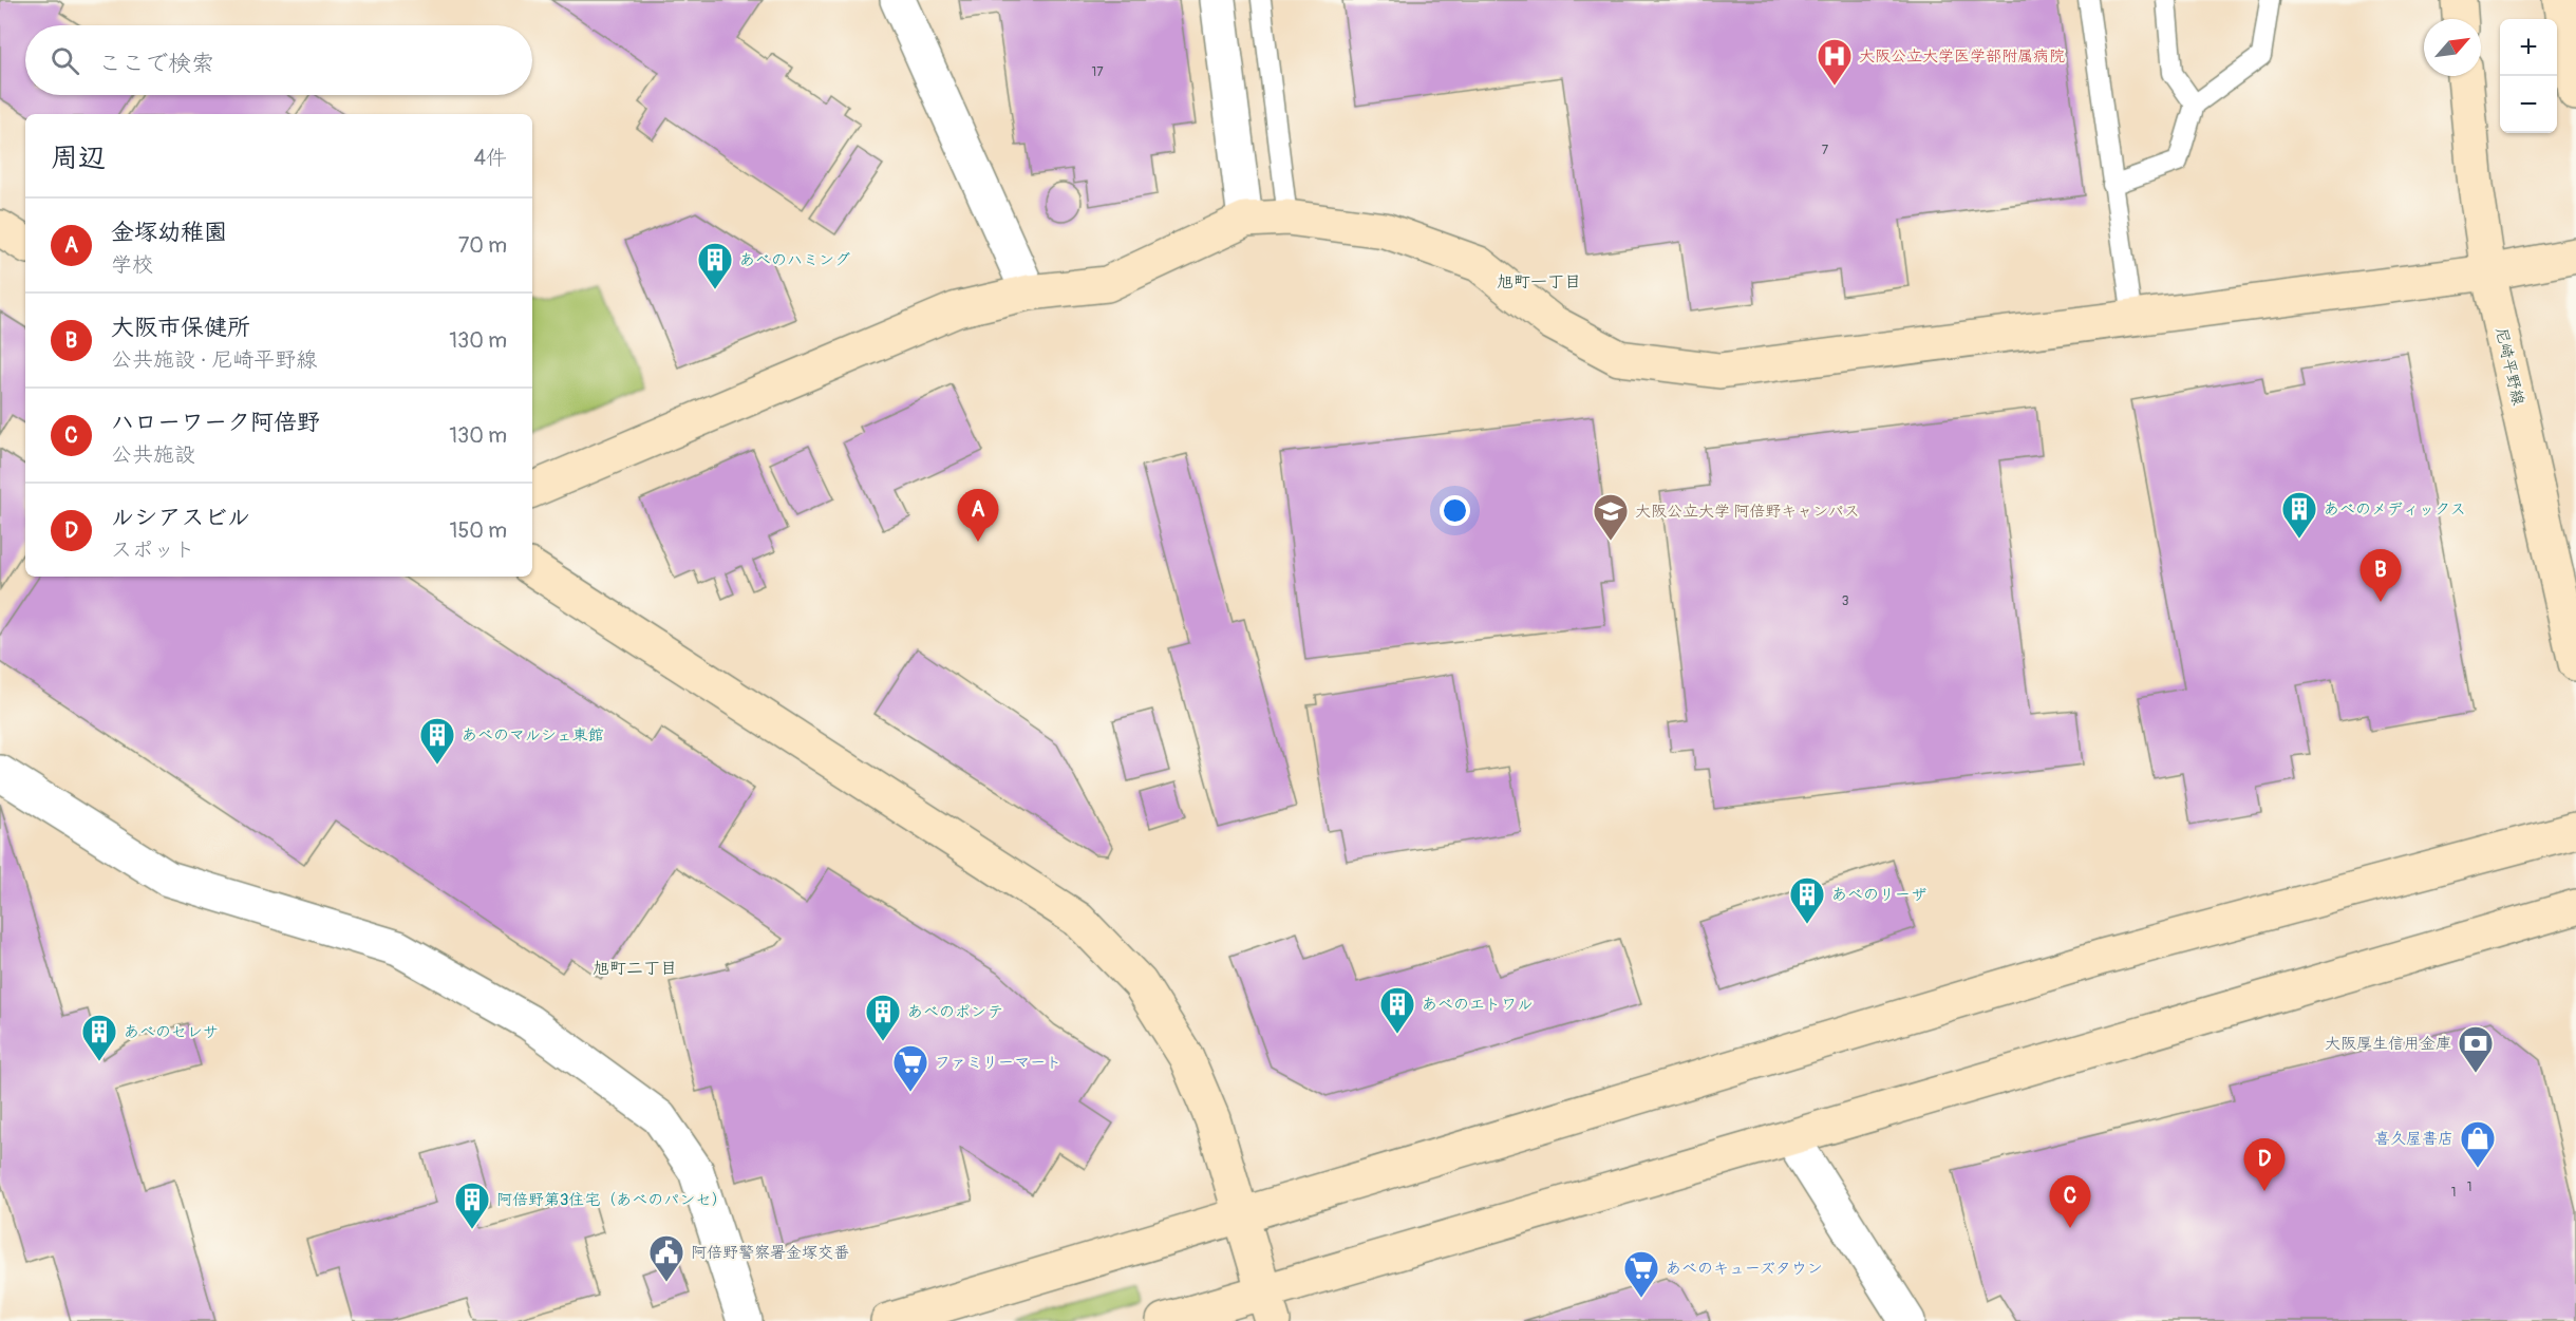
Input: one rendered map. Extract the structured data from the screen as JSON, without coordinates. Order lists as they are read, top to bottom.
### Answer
{
  "streets": {
    "street": ["尼崎平野線"]
  },
  "districts": ["旭町一丁目", "旭町二丁目"],
  "places": {
    "hospital": ["大阪公立大学医学部附属病院"],
    "building": [
      "あべのハミング",
      "あべのメディックス",
      "あべのマルシェ東館",
      "あべのリーザ",
      "あべのエトワル",
      "あべのポンテ",
      "あべのセレサ",
      "阿倍野第3住宅（あべのパンセ）"
    ],
    "school or university": ["大阪公立大学 阿倍野キャンパス"],
    "bank": ["大阪厚生信用金庫"],
    "supermarket": ["ファミリーマート", "あべのキューズタウン"],
    "shop": ["喜久屋書店"],
    "public building": ["阿倍野警察署金塚交番"]
  },
  "house_numbers": [
    "17",
    "7",
    "3",
    "1",
    "1"
  ],
  "north": "top right",
  "page": {
    "map_buttons": ["+", "−"],
    "search": "ここで検索",
    "heading": ["周辺", "4件"],
    "list": [
      {
        "mark": "A",
        "name": "金塚幼稚園",
        "note": "学校",
        "value": "70 m"
      },
      {
        "mark": "B",
        "name": "大阪市保健所",
        "note": "公共施設 · 尼崎平野線",
        "value": "130 m"
      },
      {
        "mark": "C",
        "name": "ハローワーク阿倍野",
        "note": "公共施設",
        "value": "130 m"
      },
      {
        "mark": "D",
        "name": "ルシアスビル",
        "note": "スポット",
        "value": "150 m"
      }
    ],
    "pins": [
      "A",
      "B",
      "D",
      "C"
    ]
  }
}
